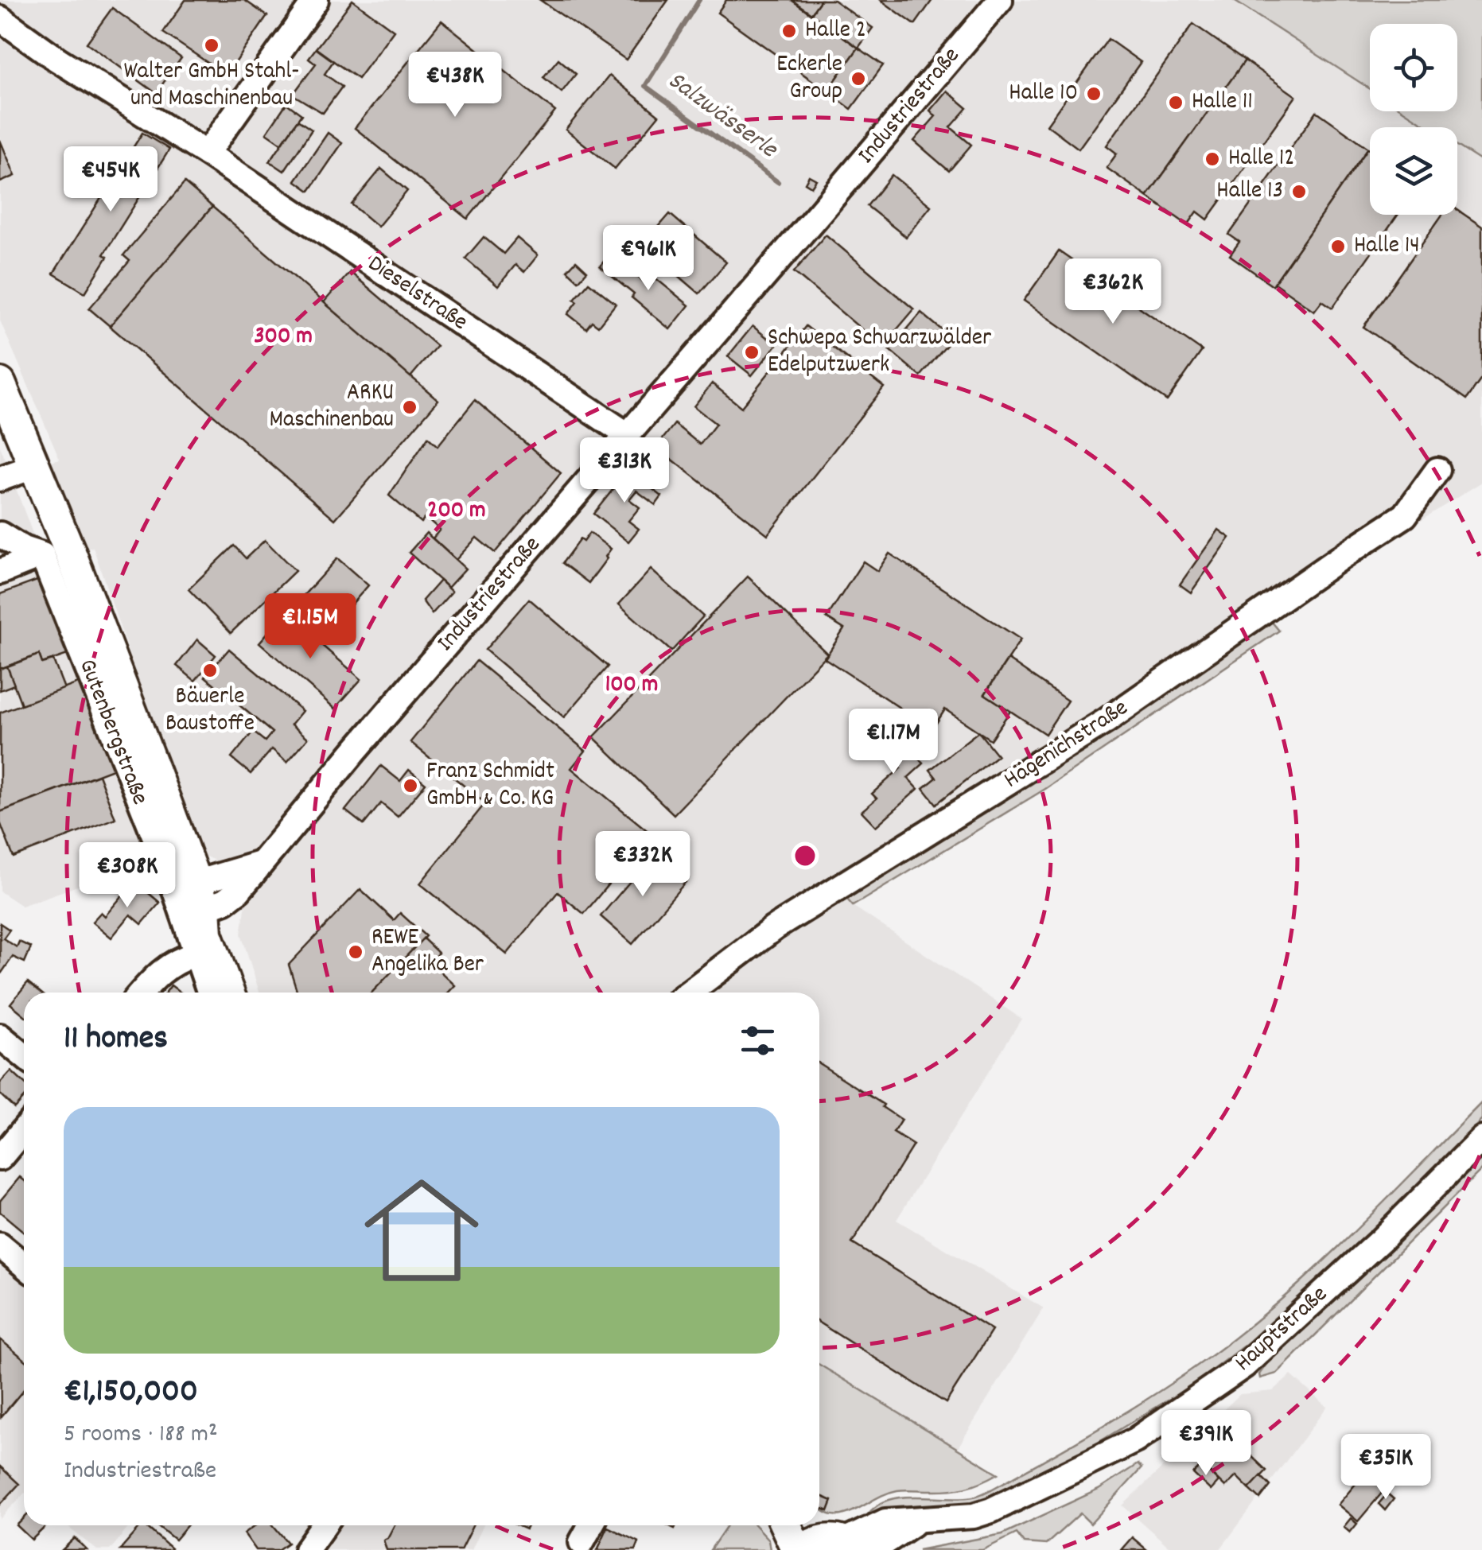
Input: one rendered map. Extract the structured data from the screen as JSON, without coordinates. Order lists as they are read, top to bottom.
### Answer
{
  "streets": {
    "street": [
      "Industriestraße",
      "Dieselstraße",
      "Gutenbergstraße",
      "Hägenichstraße",
      "Hauptstraße"
    ]
  },
  "crossings": [
    ["Industriestraße", "Dieselstraße"]
  ],
  "water": ["Salzwässerle"],
  "places": [
    "Halle 2",
    "Walter GmbH Stahl- und Maschinenbau",
    "Eckerle Group",
    "Halle 10",
    "Halle 11",
    "Halle 12",
    "Halle 13",
    "Halle 14",
    "Schwepa Schwarzwälder Edelputzwerk",
    "ARKU Maschinenbau",
    "Bäuerle Baustoffe",
    "Franz Schmidt GmbH & Co. KG",
    "REWE Angelika Ber"
  ],
  "page": {
    "price": [
      "€438K",
      "€454K",
      "€961K",
      "€362K",
      "€313K",
      "€1.15M",
      "€1.17M",
      "€332K",
      "€308K",
      "€391K",
      "€351K"
    ],
    "heading": "11 homes",
    "list": [
      {
        "name": "€1,150,000",
        "note": "5 rooms · 188 m² · Industriestraße"
      }
    ]
  },
  "rings": ["300 m", "200 m", "100 m"]
}
